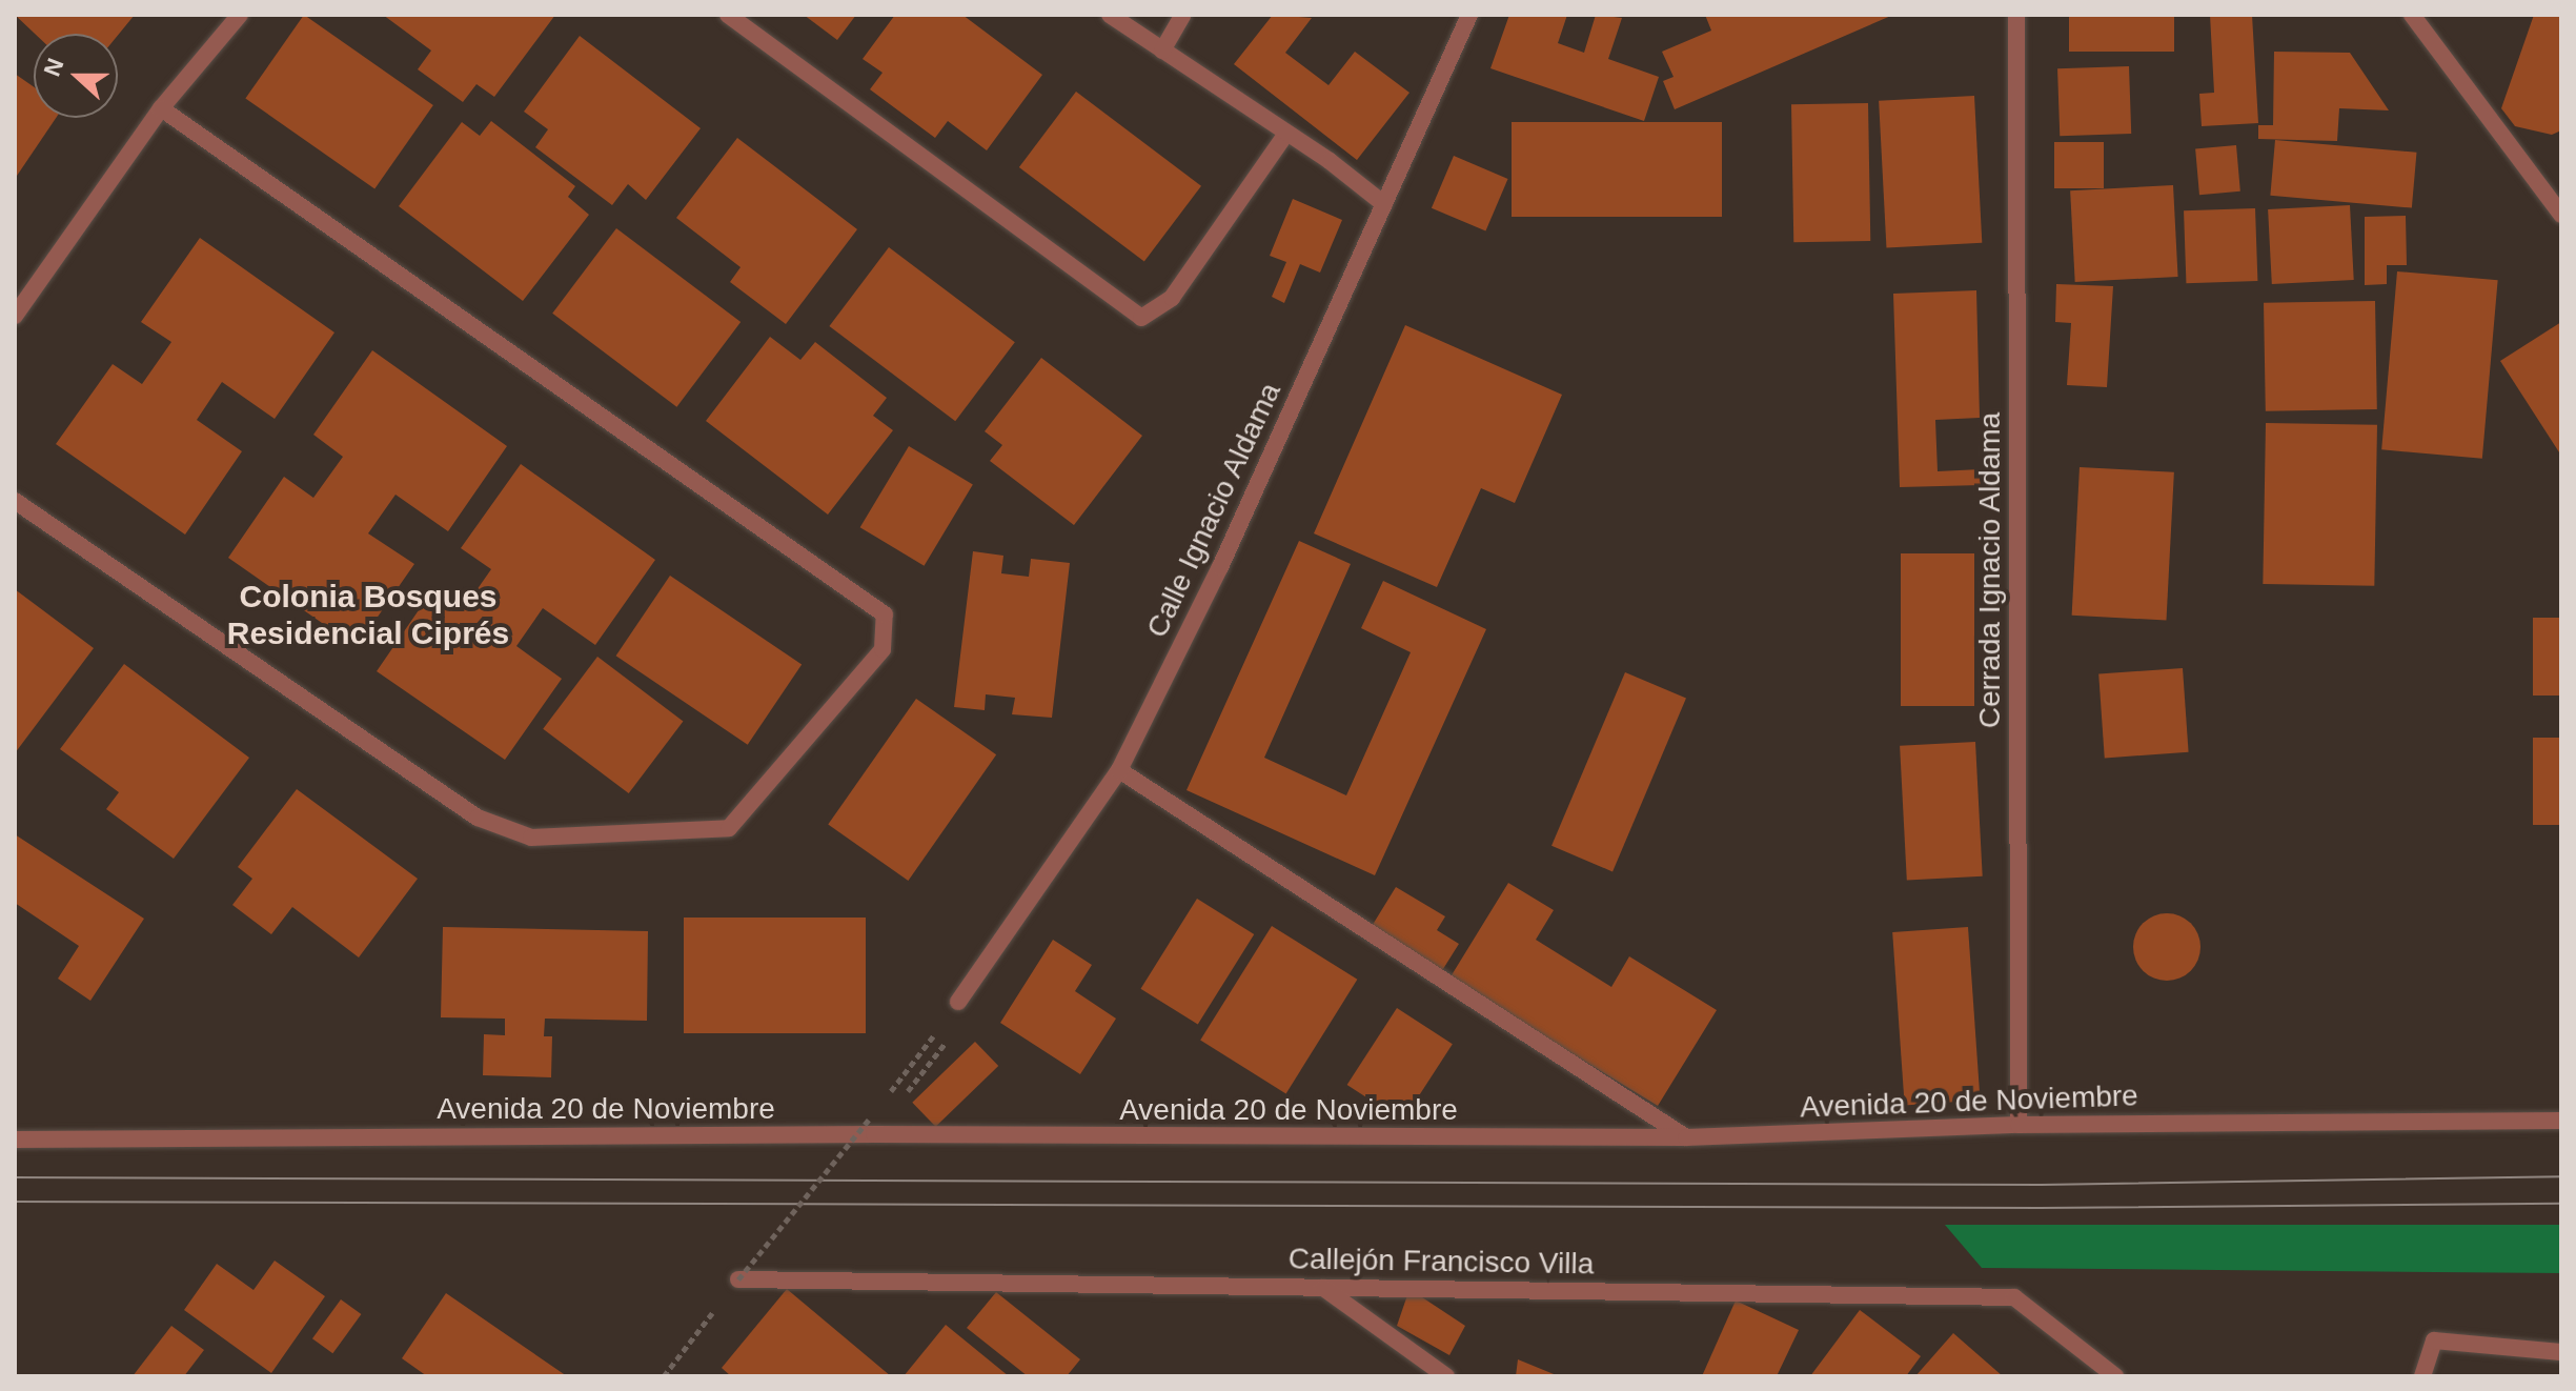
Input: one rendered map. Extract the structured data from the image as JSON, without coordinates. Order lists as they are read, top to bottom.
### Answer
{
  "streets": {
    "street": [
      "Calle Ignacio Aldama",
      "Cerrada Ignacio Aldama",
      "Avenida 20 de Noviembre",
      "Callejón Francisco Villa"
    ]
  },
  "crossings": [
    ["Cerrada Ignacio Aldama", "Avenida 20 de Noviembre"]
  ],
  "districts": ["Colonia Bosques Residencial Ciprés"],
  "north": "left"
}
